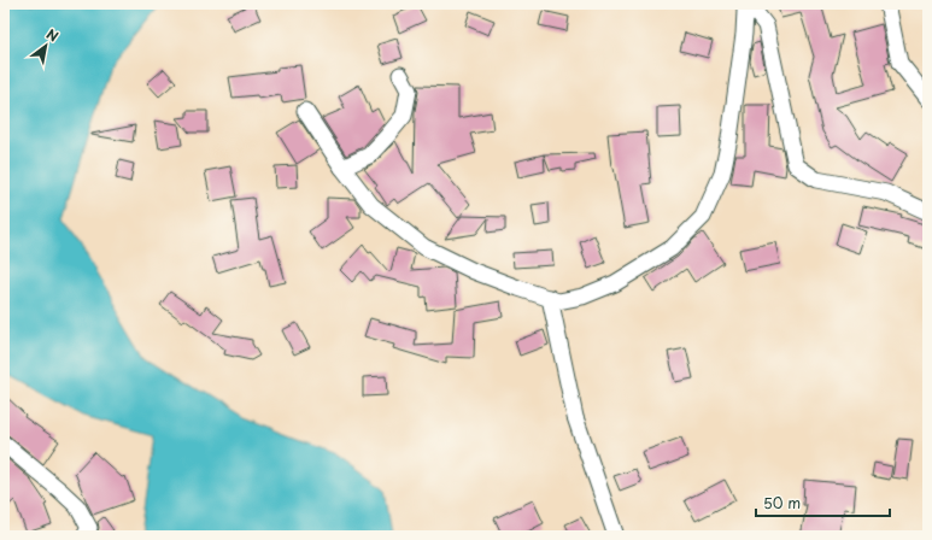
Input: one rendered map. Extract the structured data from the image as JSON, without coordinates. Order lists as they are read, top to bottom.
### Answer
{
  "scale_bar": "50 m",
  "north": "top right"
}
